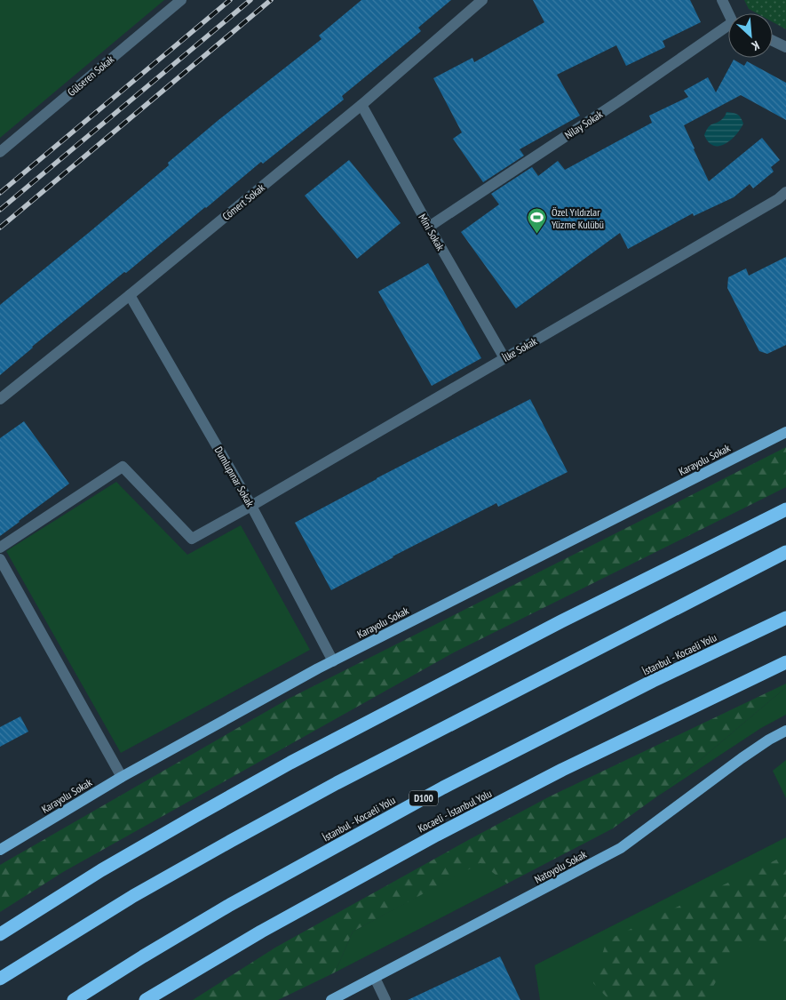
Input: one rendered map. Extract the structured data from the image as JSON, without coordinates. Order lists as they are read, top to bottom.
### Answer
{
  "streets": {
    "highway": ["İstanbul - Kocaeli Yolu", "D100", "Kocaeli - İstanbul Yolu"],
    "main road": ["Karayolu Sokak", "Natoyolu Sokak"],
    "street": [
      "Gülseren Sokak",
      "Nilay Sokak",
      "Cömert Sokak",
      "Mini Sokak",
      "İlke Sokak",
      "Dumlupınar Sokak"
    ]
  },
  "crossings": [
    ["Nilay Sokak", "Mini Sokak"],
    ["Cömert Sokak", "Mini Sokak"],
    ["Cömert Sokak", "Dumlupınar Sokak"],
    ["Mini Sokak", "İlke Sokak"],
    ["İlke Sokak", "Dumlupınar Sokak"],
    ["Karayolu Sokak", "Dumlupınar Sokak"]
  ],
  "places": {
    "sports": ["Özel Yıldızlar Yüzme Kulübü"]
  },
  "north": "bottom right"
}
